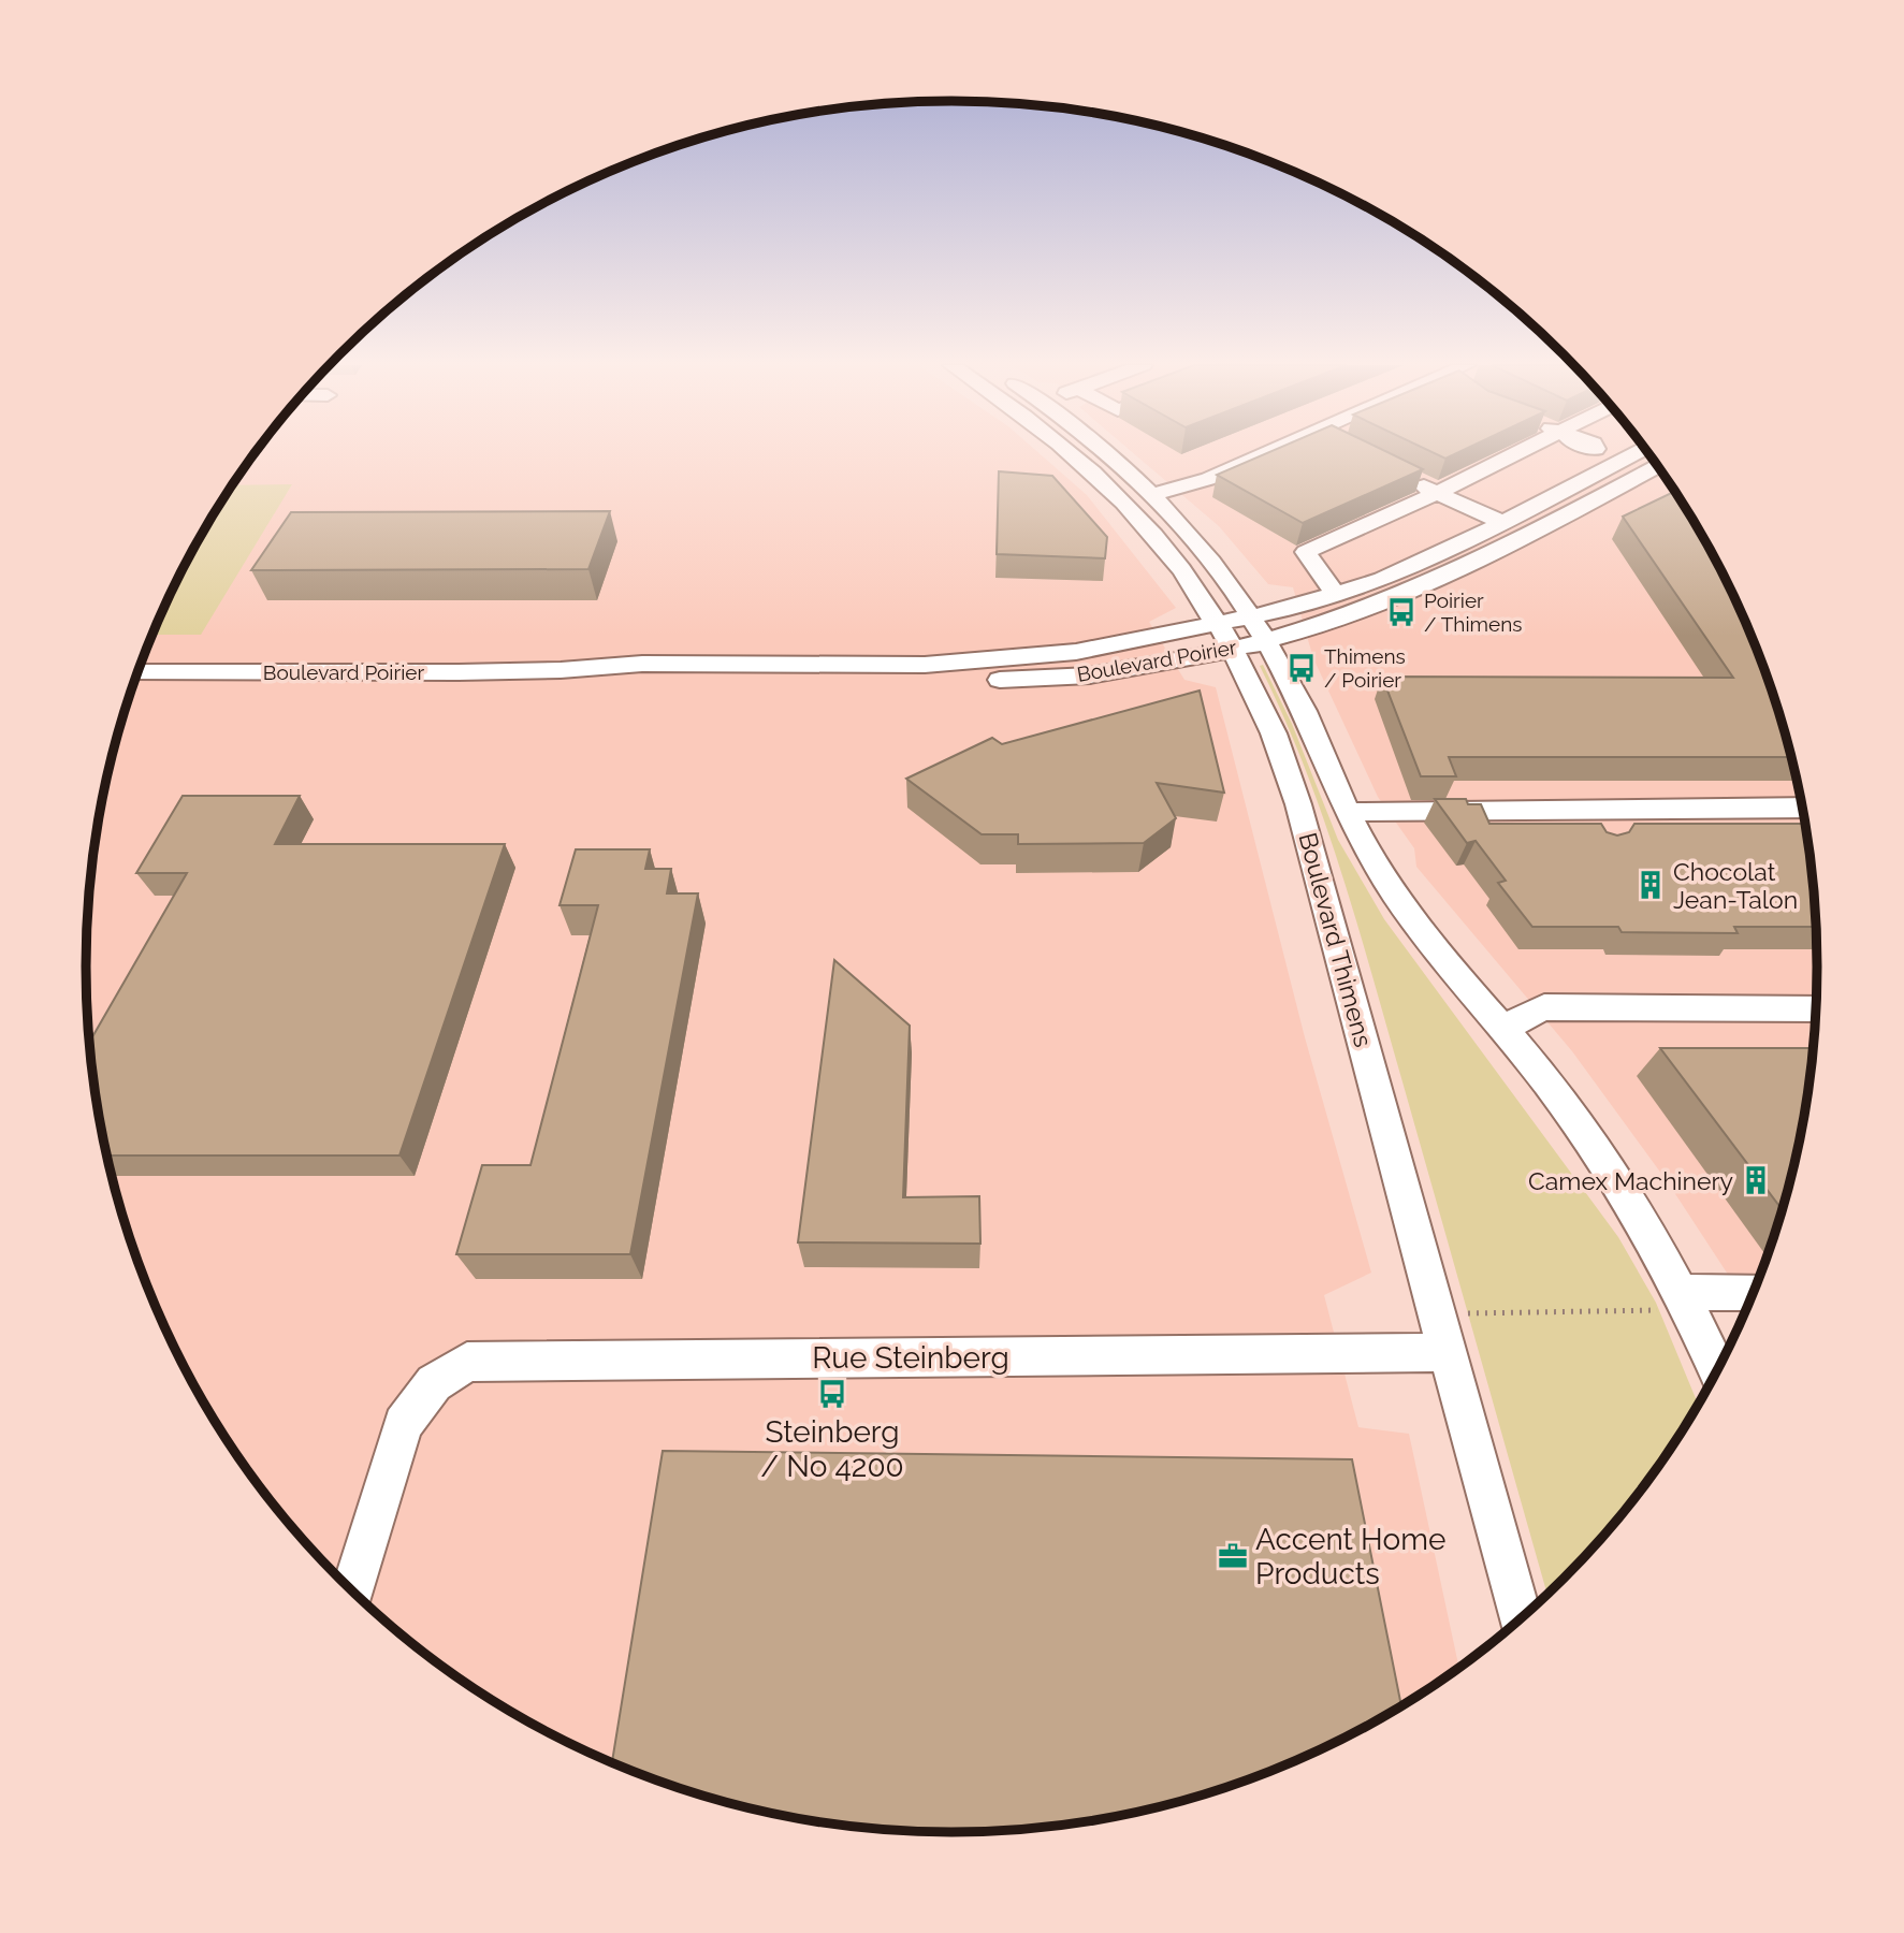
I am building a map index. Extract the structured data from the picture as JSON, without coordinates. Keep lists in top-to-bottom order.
{
  "streets": {
    "street": ["Boulevard Poirier", "Boulevard Thimens", "Rue Steinberg"]
  },
  "crossings": [
    ["Boulevard Poirier", "Boulevard Thimens"],
    ["Boulevard Thimens", "Rue Steinberg"]
  ],
  "places": {
    "bus stop": ["Poirier / Thimens", "Thimens / Poirier", "Steinberg / No 4200"],
    "building": ["Chocolat Jean-Talon", "Camex Machinery"],
    "office": ["Accent Home Products"]
  }
}
